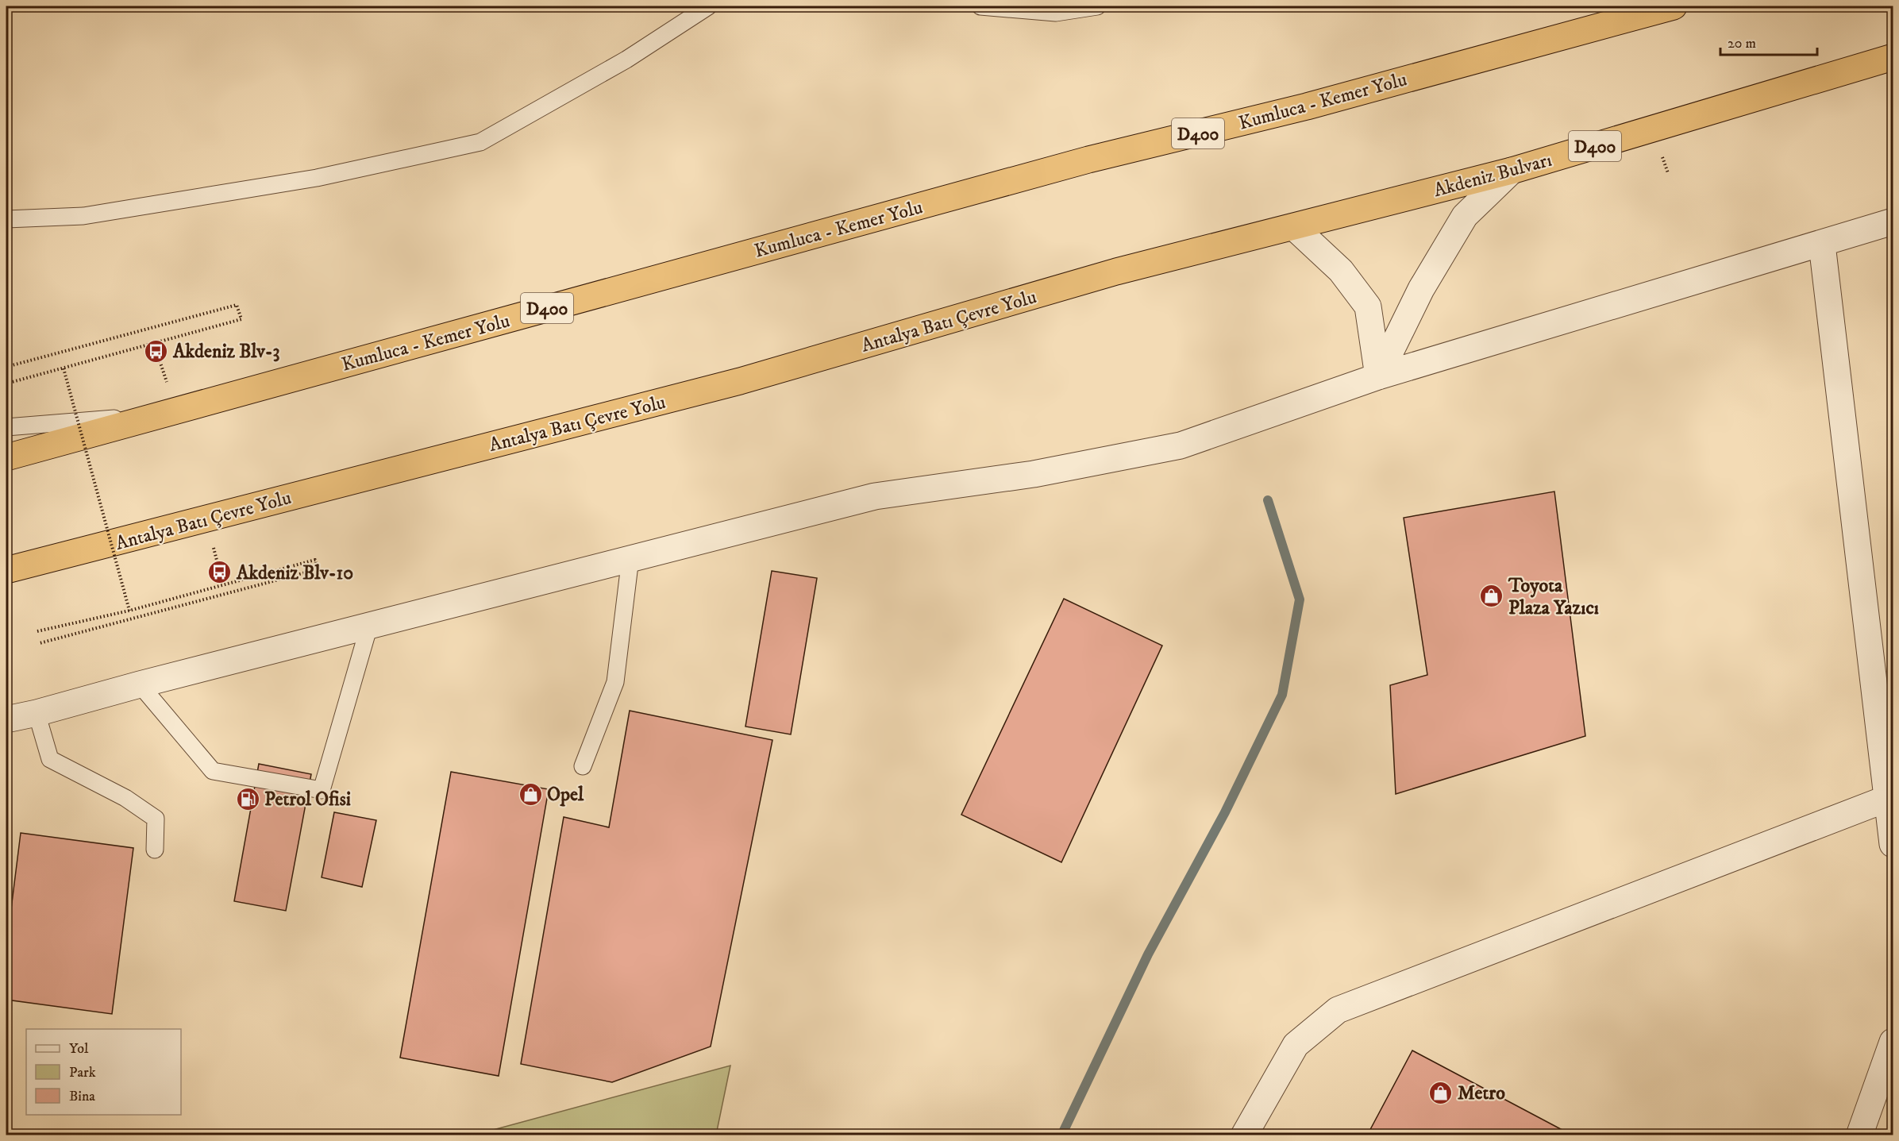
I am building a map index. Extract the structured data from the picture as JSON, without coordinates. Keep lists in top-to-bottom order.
{
  "streets": {
    "highway": [
      "Kumluca - Kemer Yolu",
      "D400",
      "Akdeniz Bulvarı",
      "Antalya Batı Çevre Yolu"
    ]
  },
  "crossings": [
    ["Akdeniz Bulvarı", "Antalya Batı Çevre Yolu"]
  ],
  "places": {
    "bus stop": ["Akdeniz Blv-3", "Akdeniz Blv-10"],
    "shop": ["Toyota Plaza Yazıcı", "Opel", "Metro"],
    "fuel station": ["Petrol Ofisi"]
  },
  "legend": ["Yol", "Park", "Bina"],
  "scale_bar": "20 m"
}
